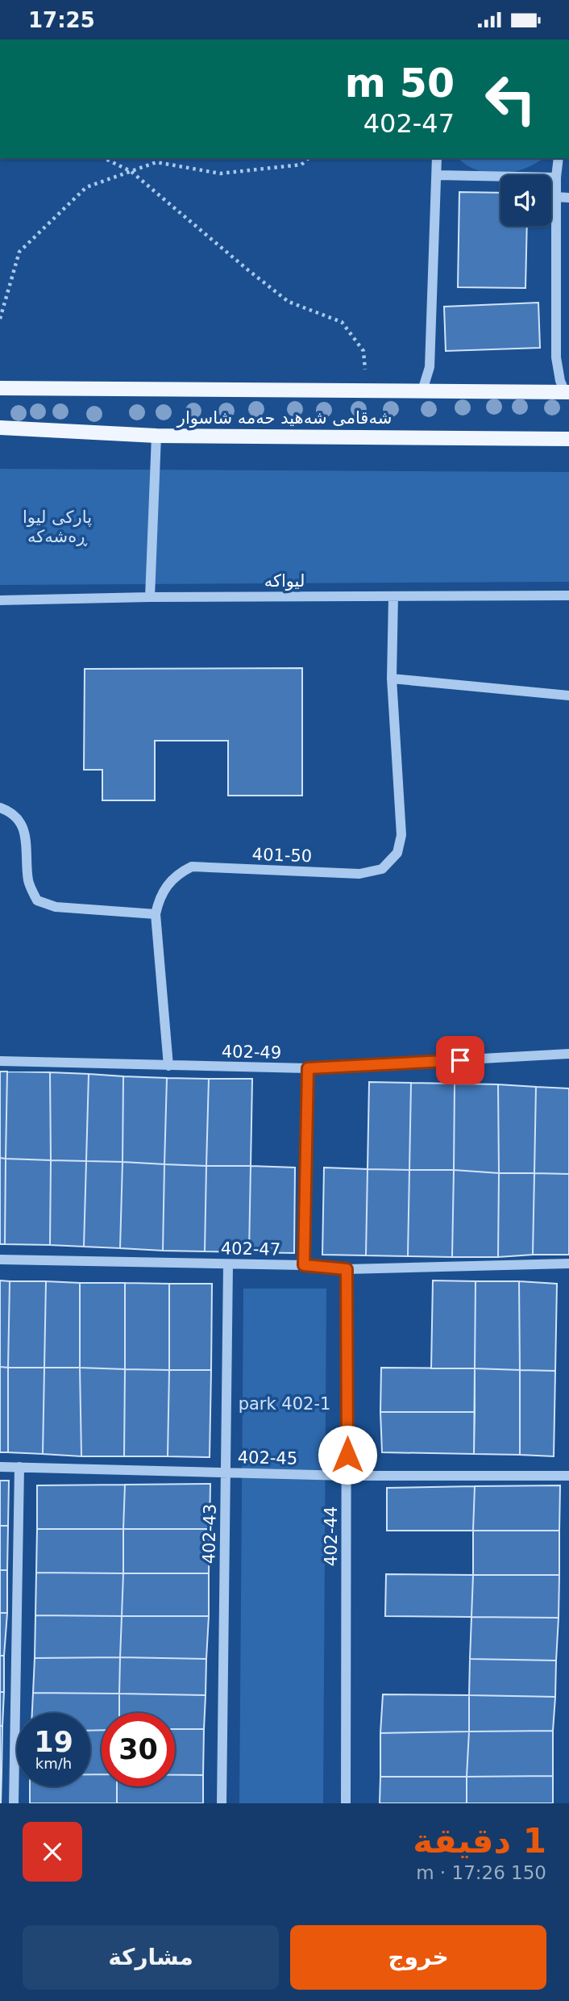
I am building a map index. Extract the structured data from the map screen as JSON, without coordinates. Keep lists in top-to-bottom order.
{
  "streets": {
    "main road": ["شەقامی شەهید حەمە شاسوار"],
    "street": [
      "لیواکە",
      "401-50",
      "402-49",
      "402-47",
      "402-45",
      "402-43",
      "402-44"
    ]
  },
  "crossings": [
    ["لیواکە", "401-50"],
    ["402-47", "402-43"],
    ["402-47", "402-44"],
    ["402-45", "402-43"],
    ["402-45", "402-44"]
  ],
  "parks": ["پارکی لیوا ڕەشەکە", "park 402-1"],
  "page": {
    "status": "17:25",
    "turn": ["50 m", "402-47"],
    "speed": "19 km/h",
    "limit": "30",
    "heading": ["1 دقيقة", "150 m · 17:26"],
    "buttons": ["خروج", "مشاركة"]
  }
}
